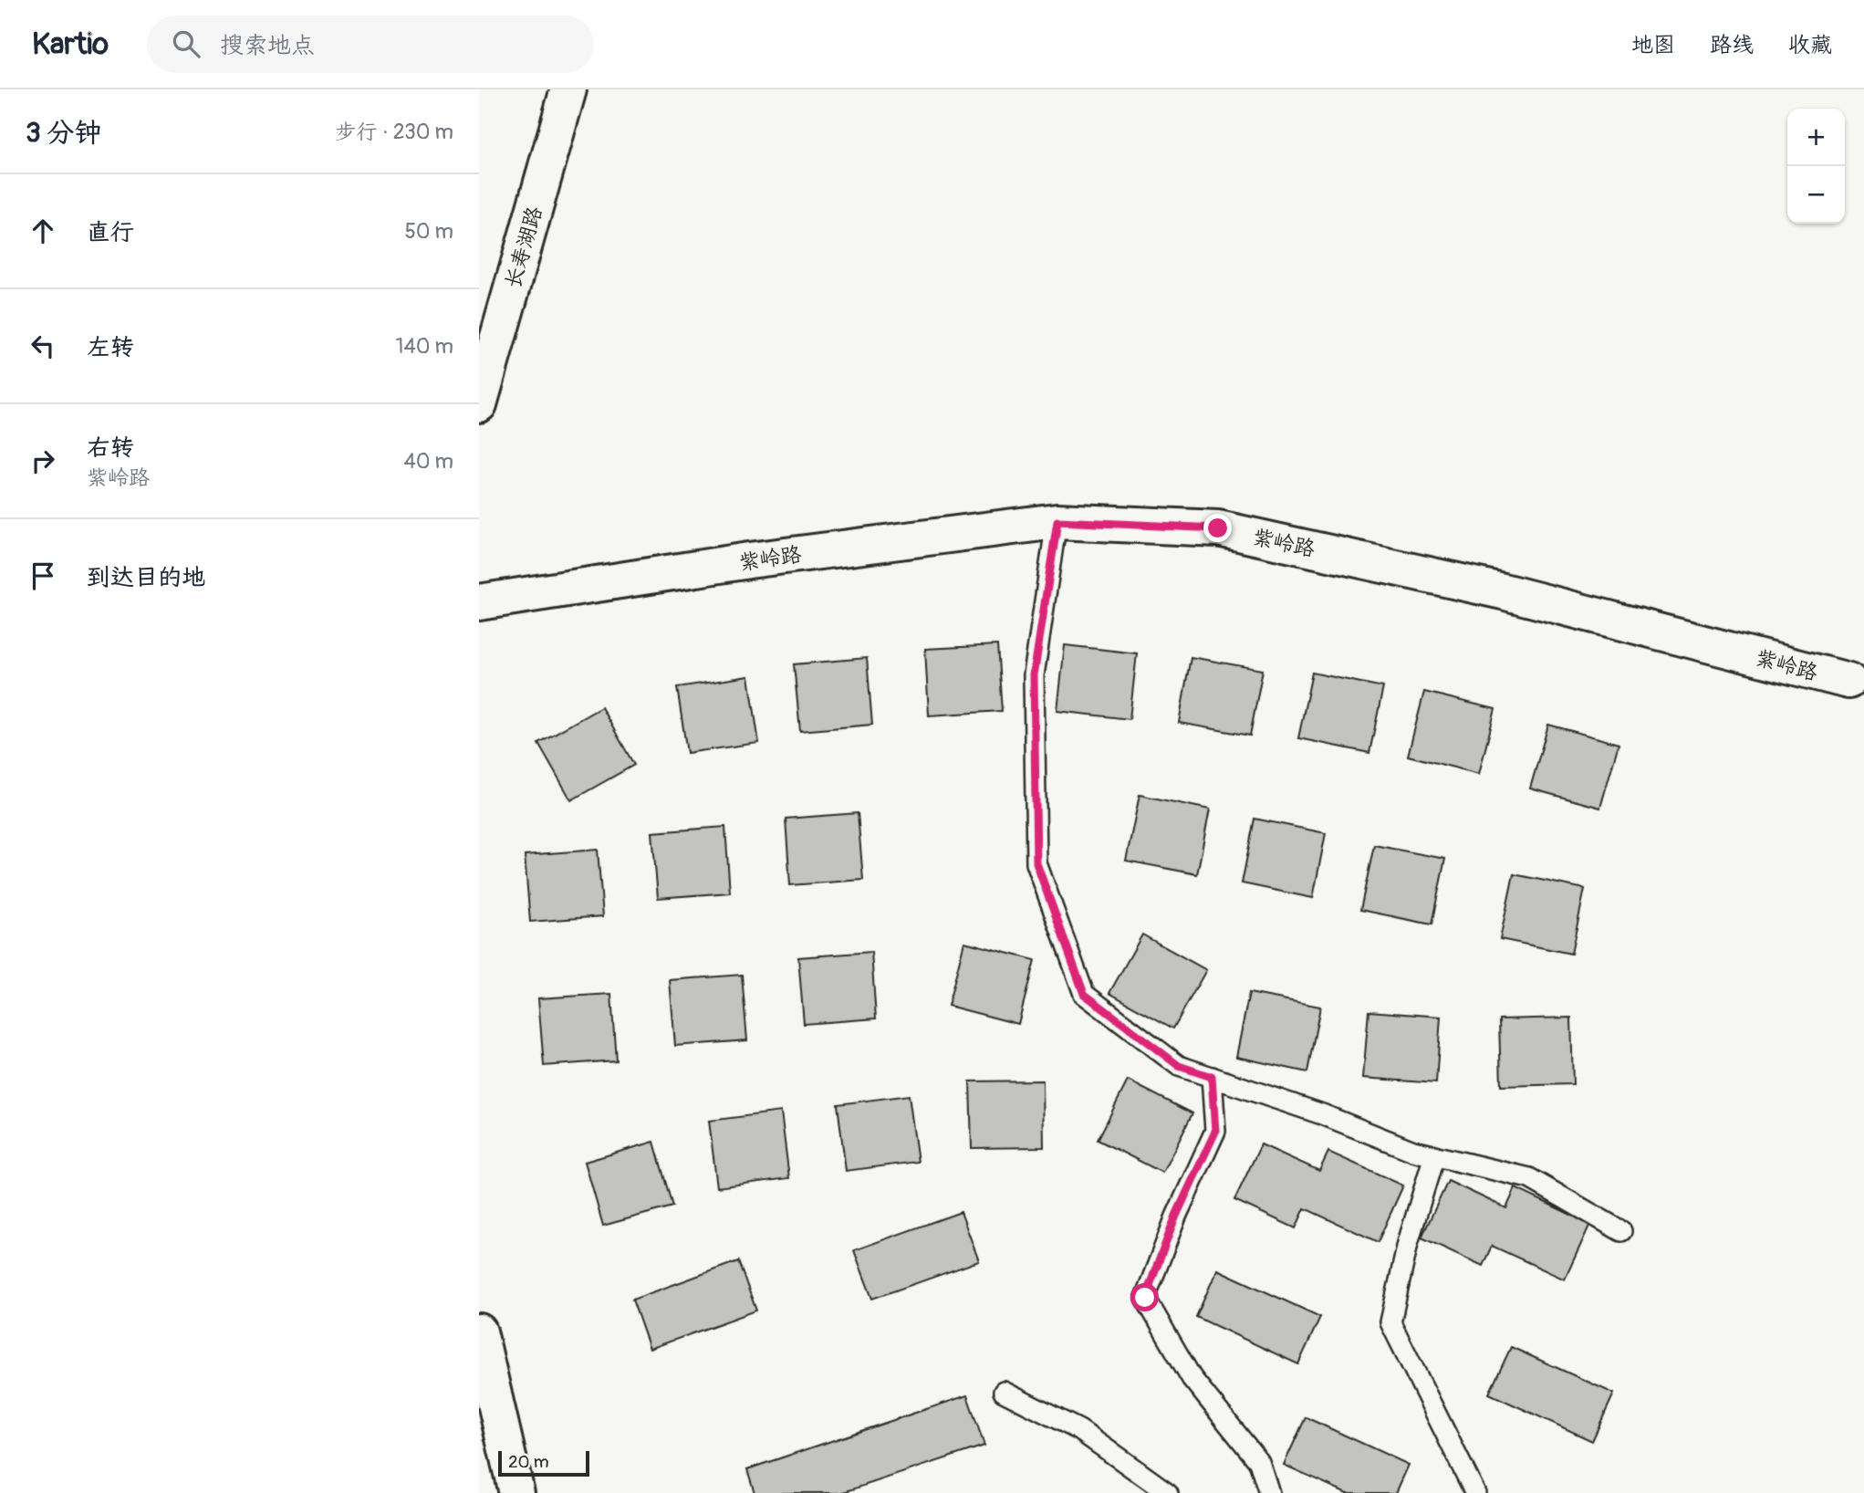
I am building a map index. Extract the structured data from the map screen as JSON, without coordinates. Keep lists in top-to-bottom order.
{
  "streets": {
    "street": ["长寿湖路", "紫岭路"]
  },
  "scale_bar": "20 m",
  "page": {
    "header": "Kartio",
    "search": "搜索地点",
    "nav": ["地图", "路线", "收藏"],
    "heading": ["3 分钟", "步行 · 230 m"],
    "map_buttons": ["+", "−"],
    "list": [
      ["直行", "50 m"],
      ["左转", "140 m"],
      ["右转", "紫岭路", "40 m"],
      "到达目的地"
    ],
    "scale": "20 m"
  }
}
